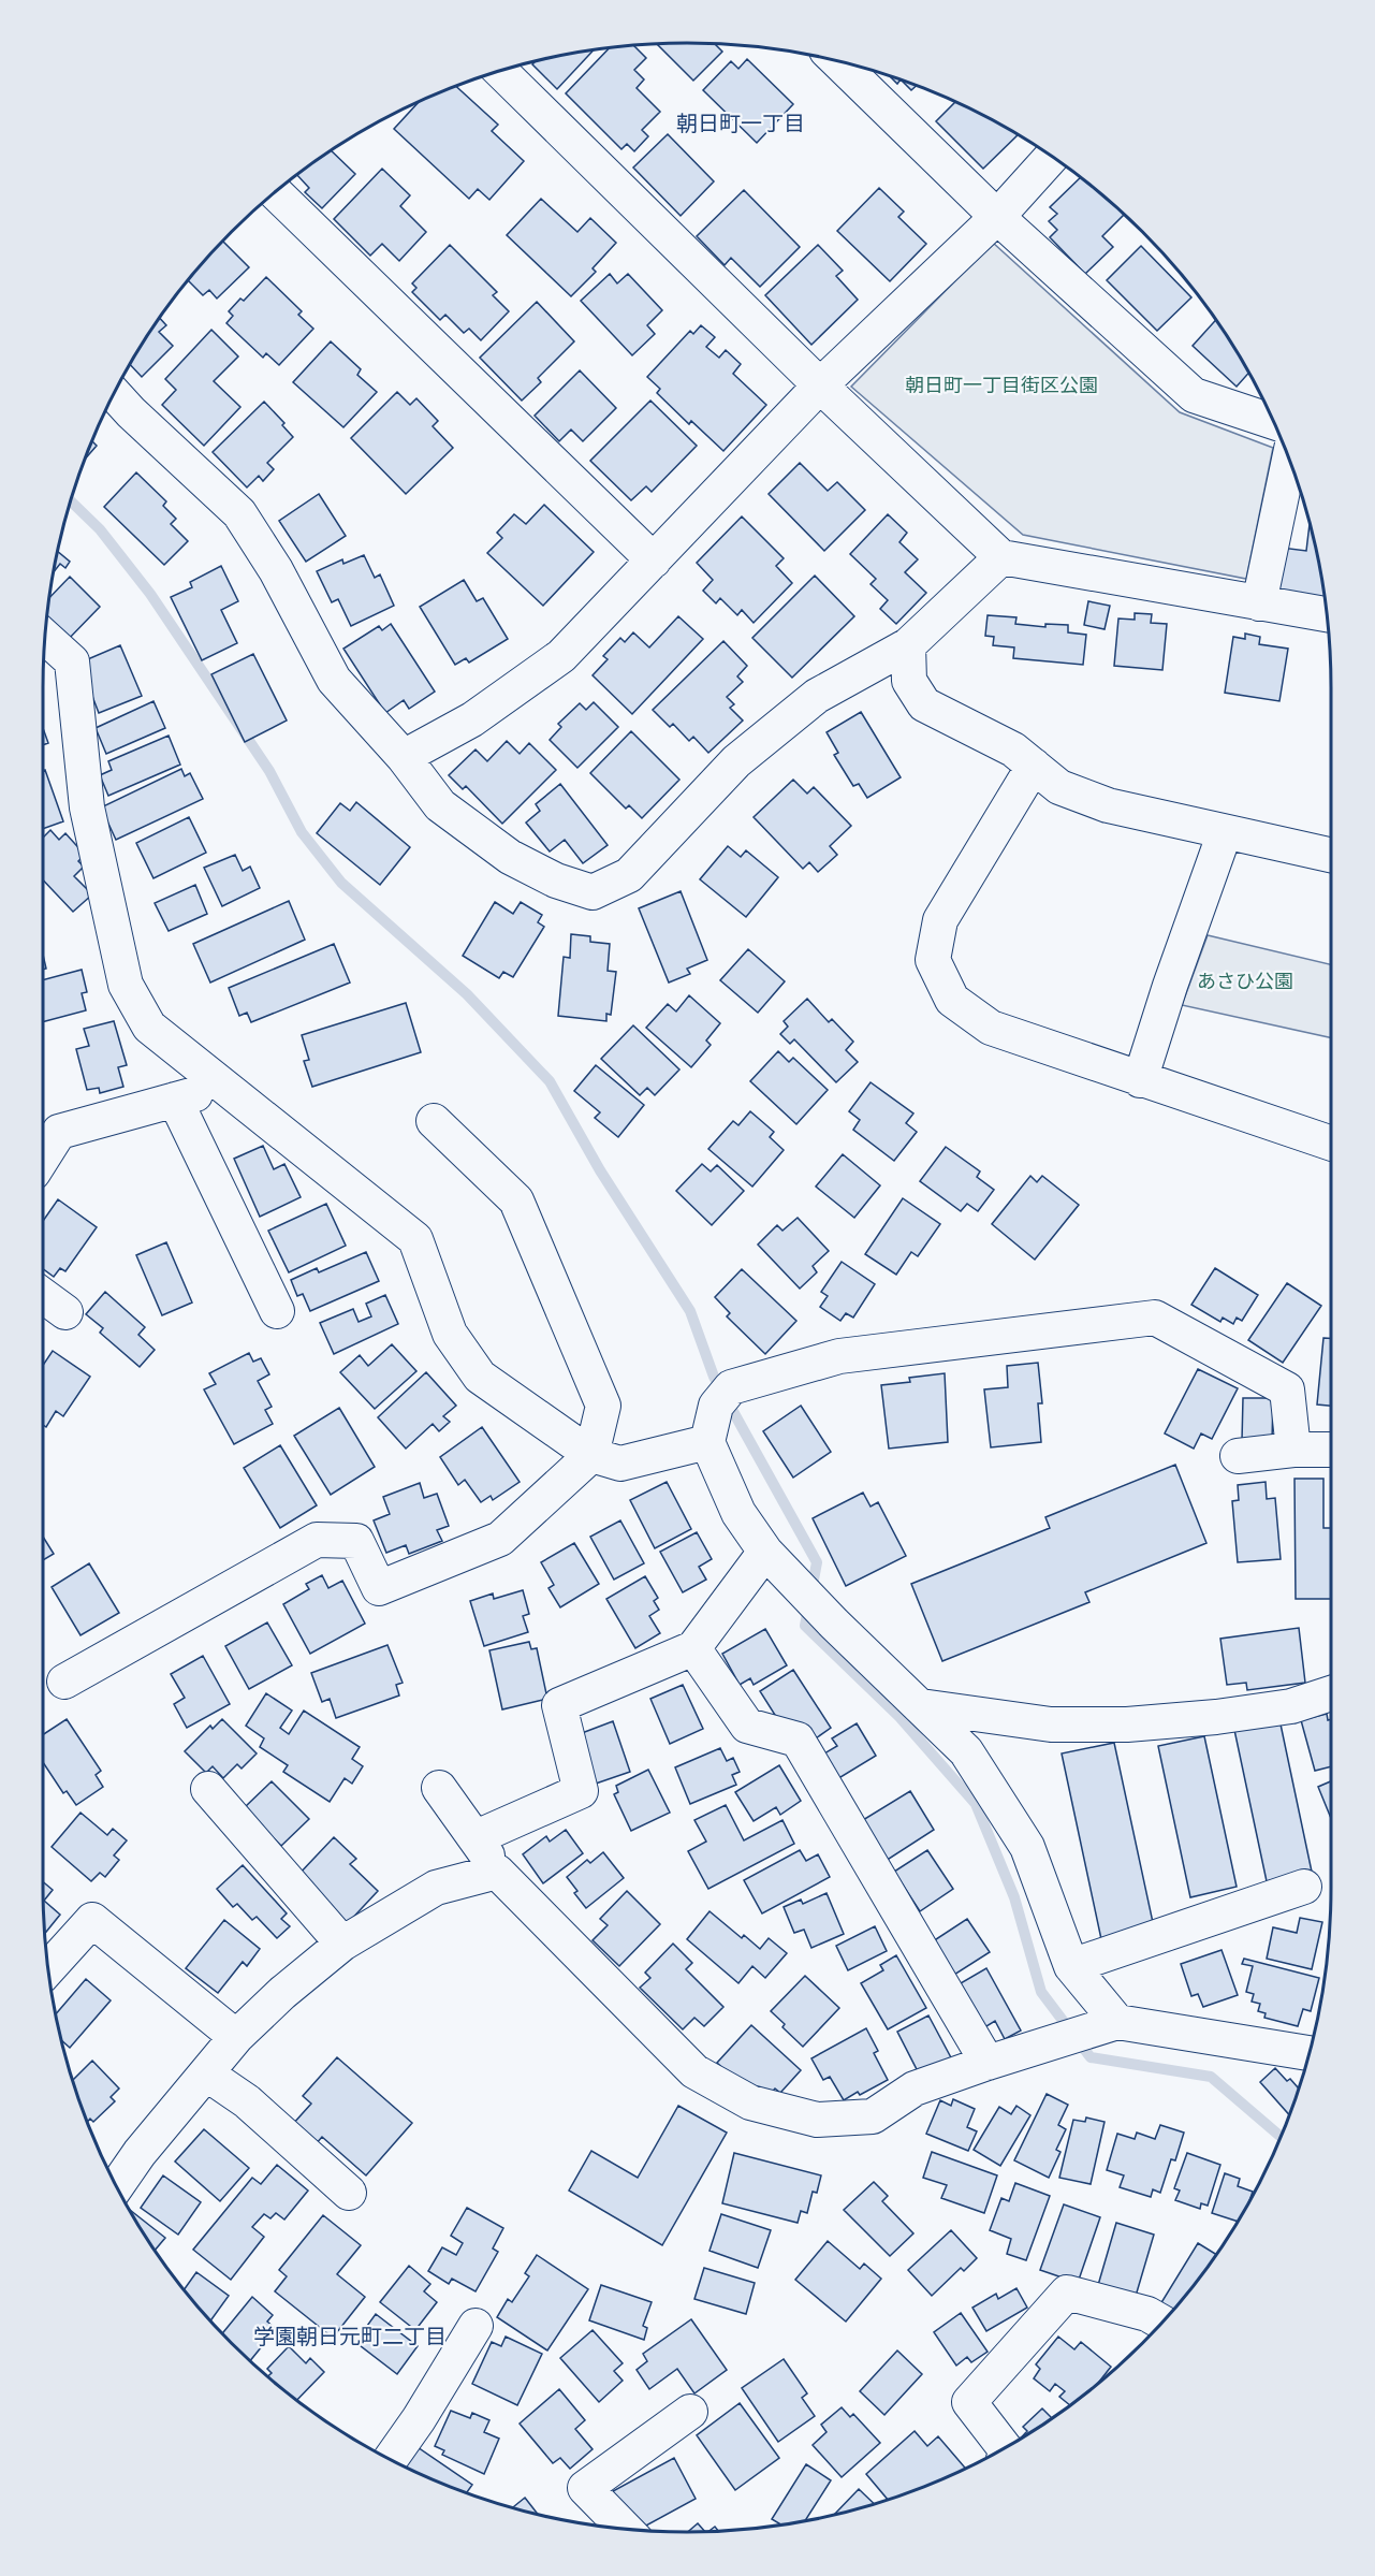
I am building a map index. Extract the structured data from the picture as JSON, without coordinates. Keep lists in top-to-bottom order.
{
  "districts": ["朝日町一丁目", "学園朝日元町二丁目"],
  "parks": ["朝日町一丁目街区公園", "あさひ公園"]
}
